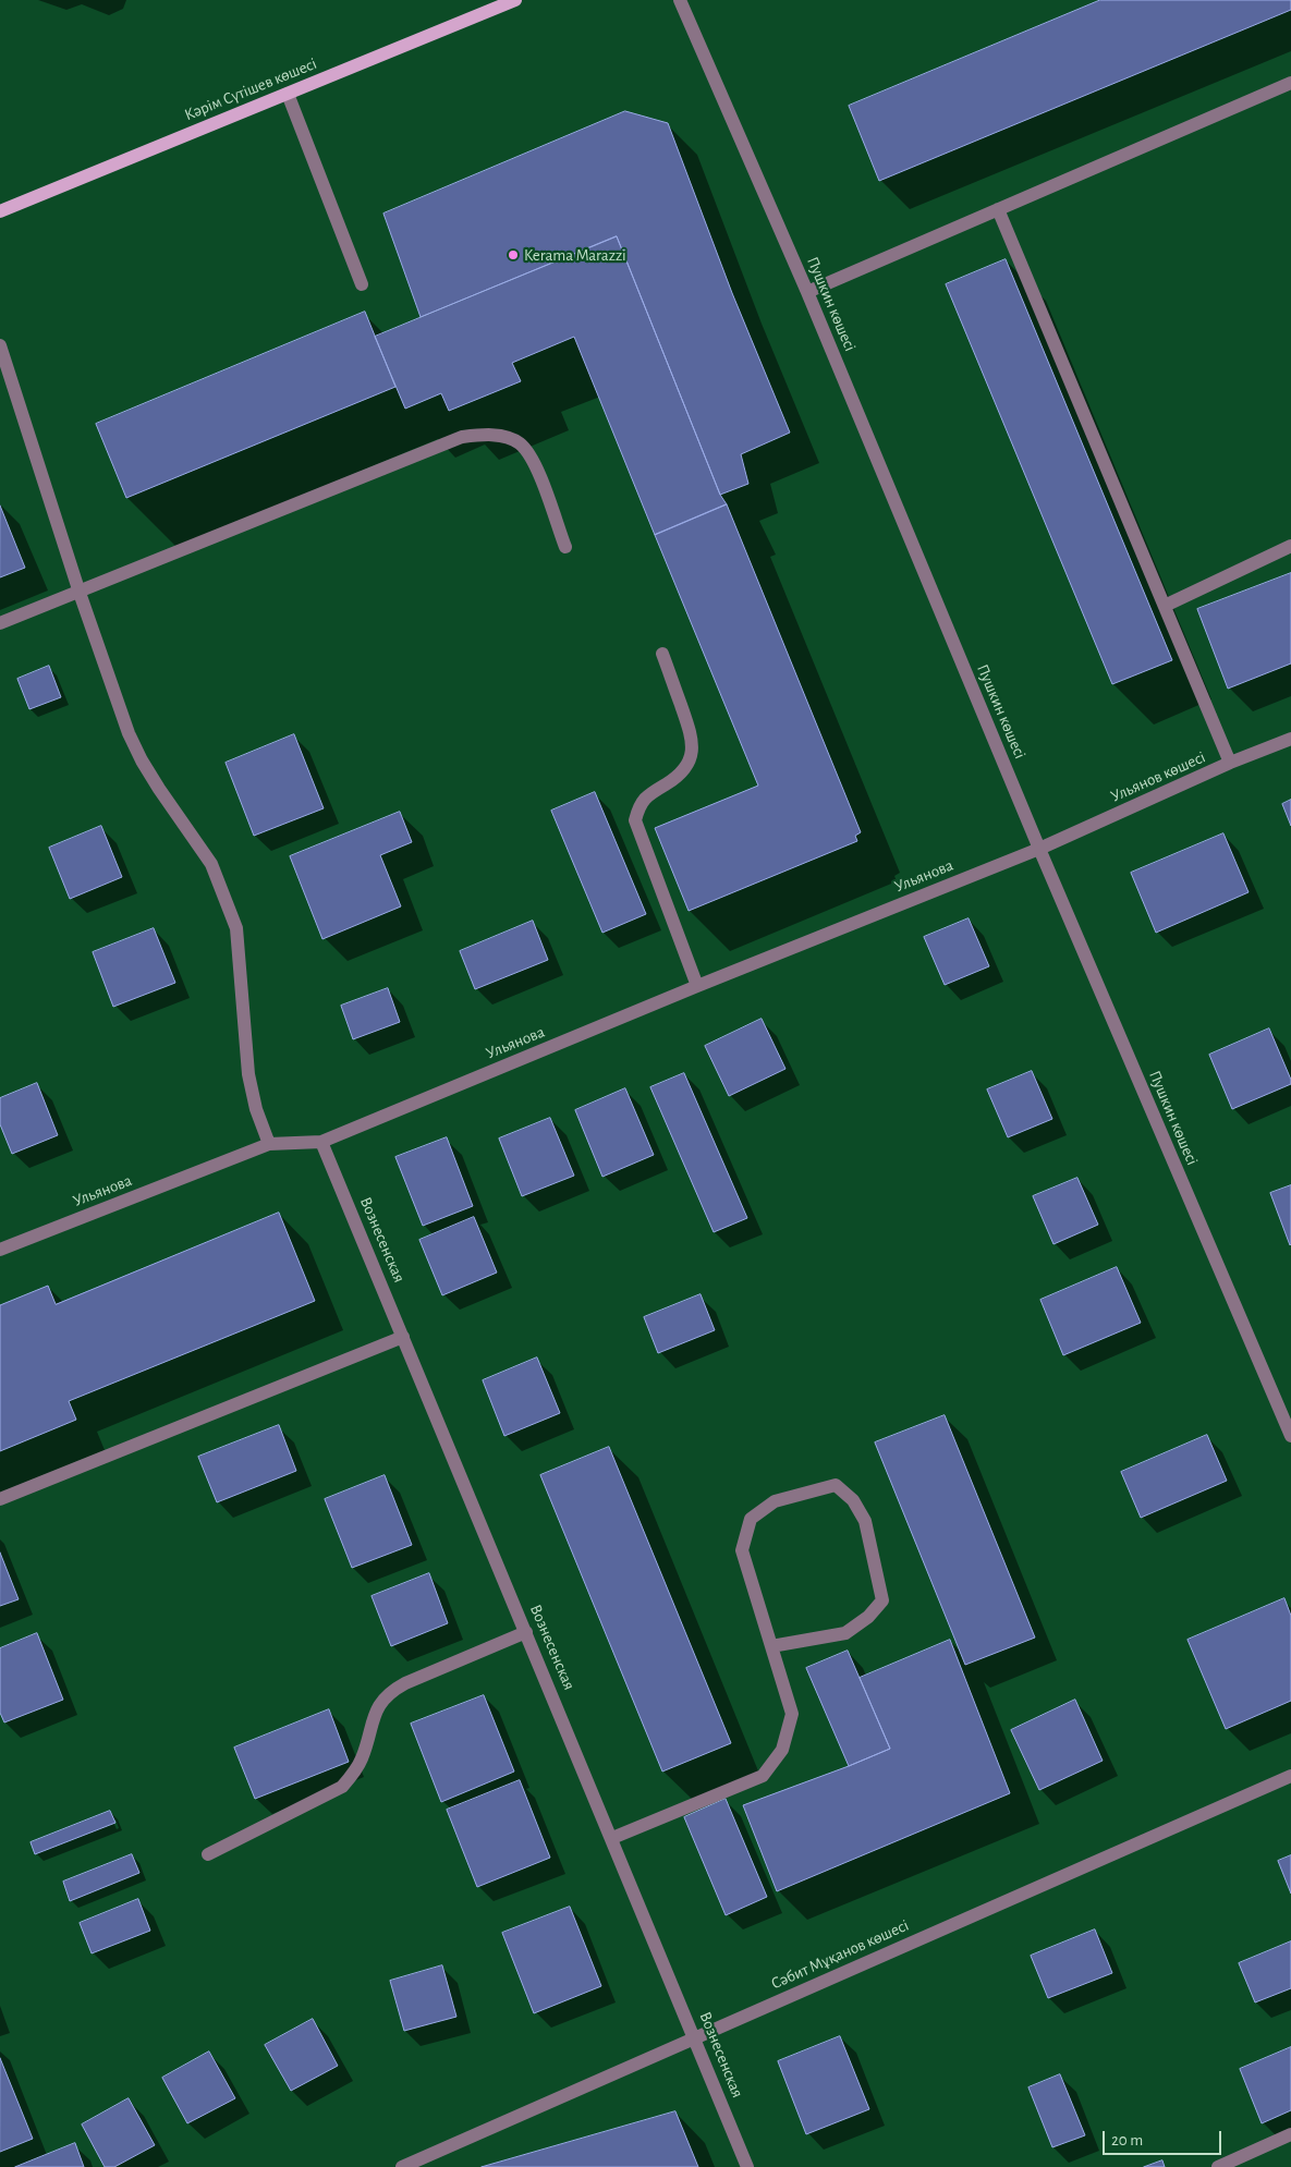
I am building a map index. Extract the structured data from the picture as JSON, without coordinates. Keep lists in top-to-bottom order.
{
  "streets": {
    "main road": ["Кәрім Сүтішев көшесі"],
    "street": [
      "Пушкин көшесі",
      "Ульянов көшесі",
      "Ульянова",
      "Вознесенская",
      "Сәбит Мұқанов көшесі"
    ]
  },
  "crossings": [
    ["Пушкин көшесі", "Ульянов көшесі"],
    ["Пушкин көшесі", "Ульянова"],
    ["Ульянов көшесі", "Ульянова"],
    ["Ульянова", "Вознесенская"],
    ["Вознесенская", "Сәбит Мұқанов көшесі"]
  ],
  "places": ["Kerama Marazzi"],
  "scale_bar": "20 m"
}
